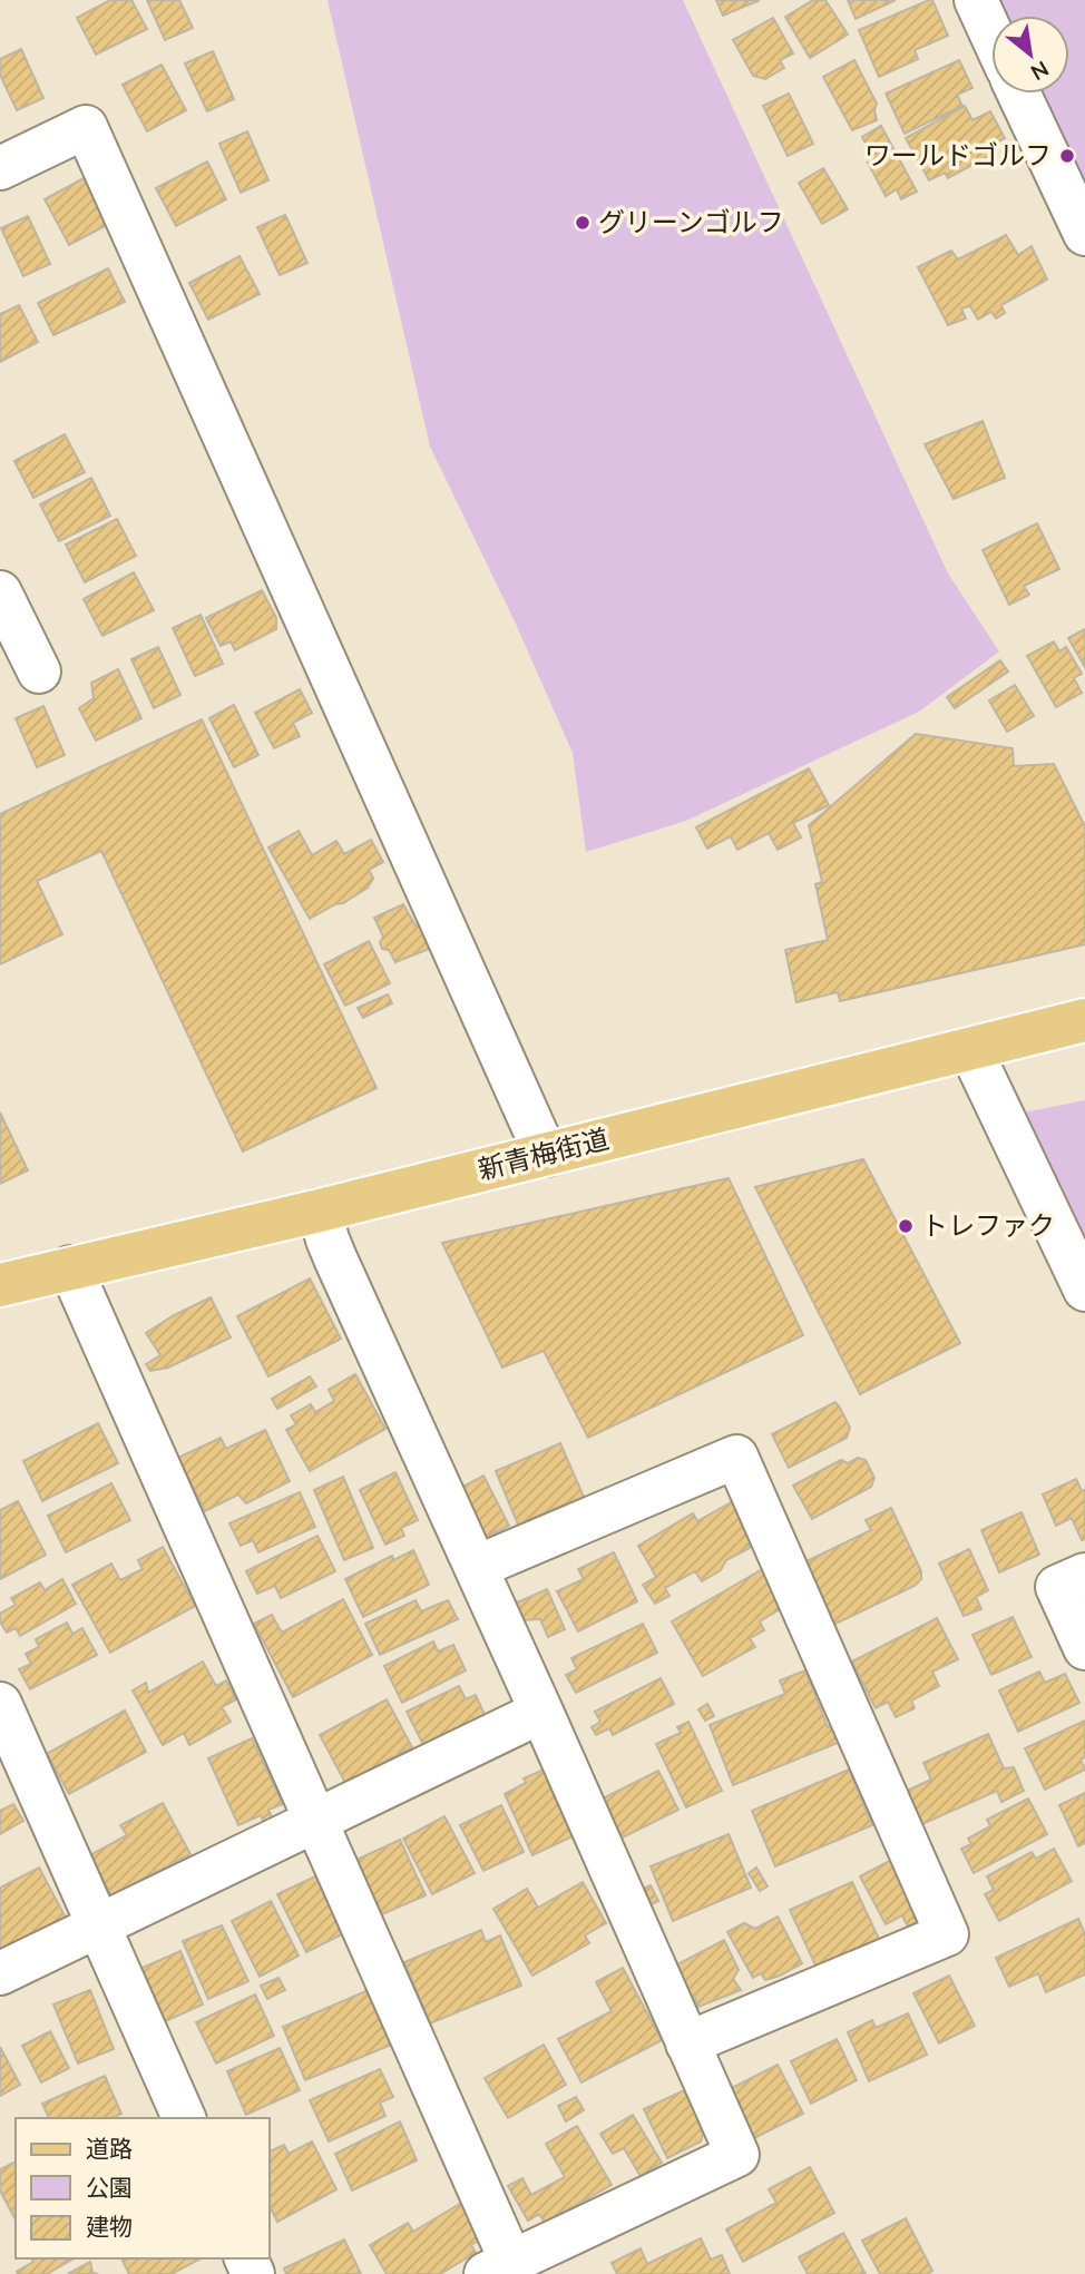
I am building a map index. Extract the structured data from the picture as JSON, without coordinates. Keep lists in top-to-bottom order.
{
  "streets": {
    "main road": ["新青梅街道"]
  },
  "places": ["ワールドゴルフ", "グリーンゴルフ", "トレファク"],
  "legend": ["道路", "公園", "建物"],
  "north": "bottom right"
}
